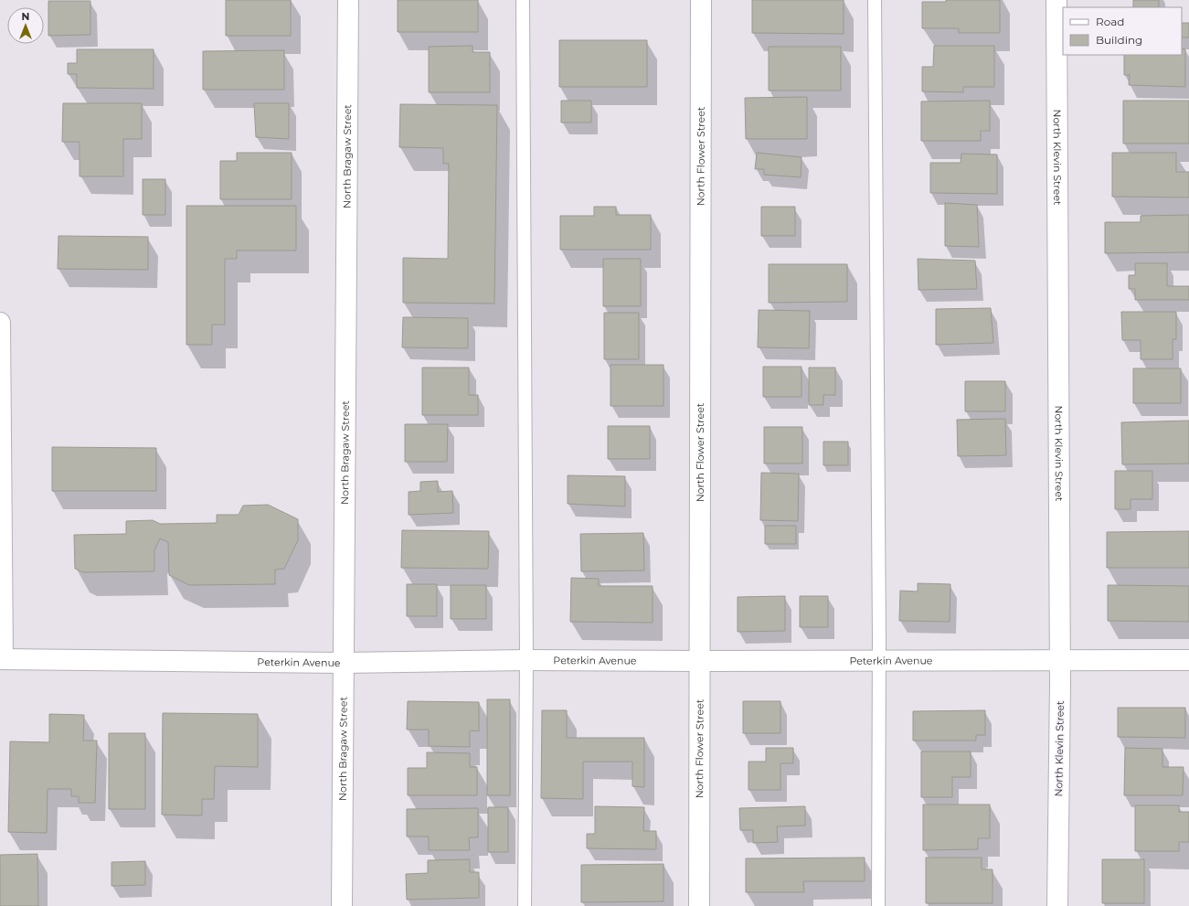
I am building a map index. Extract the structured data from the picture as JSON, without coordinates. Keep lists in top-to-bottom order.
{
  "streets": {
    "street": [
      "North Bragaw Street",
      "North Flower Street",
      "North Klevin Street",
      "Peterkin Avenue"
    ]
  },
  "crossings": [
    ["North Bragaw Street", "Peterkin Avenue"],
    ["North Flower Street", "Peterkin Avenue"],
    ["North Klevin Street", "Peterkin Avenue"]
  ],
  "legend": ["Road", "Building"],
  "north": "top"
}
